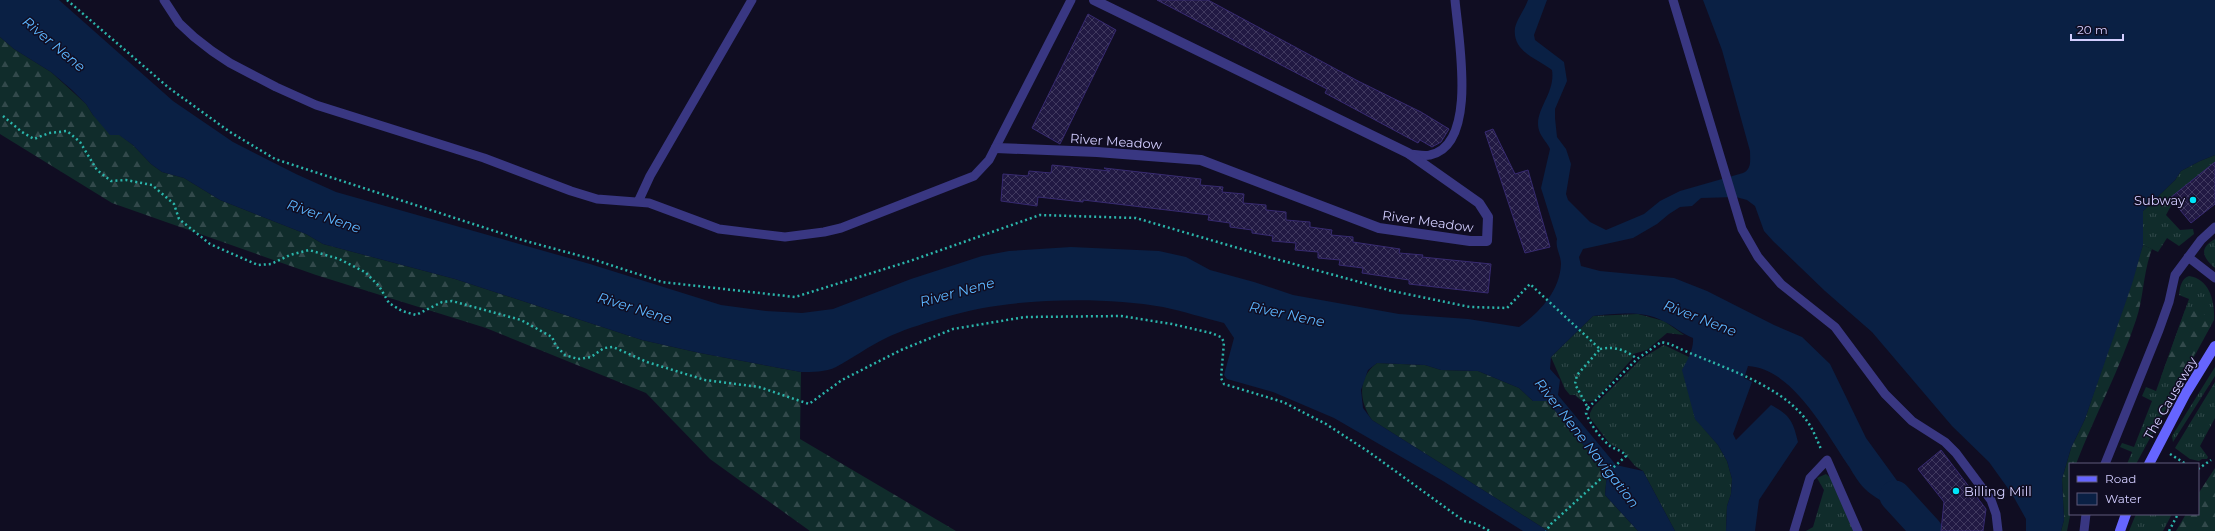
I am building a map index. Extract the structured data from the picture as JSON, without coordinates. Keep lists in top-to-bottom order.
{
  "streets": {
    "street": ["River Meadow", "The Causeway"]
  },
  "water": ["River Nene", "River Nene Navigation"],
  "places": ["Subway", "Billing Mill"],
  "legend": ["Road", "Water"],
  "scale_bar": "20 m"
}
